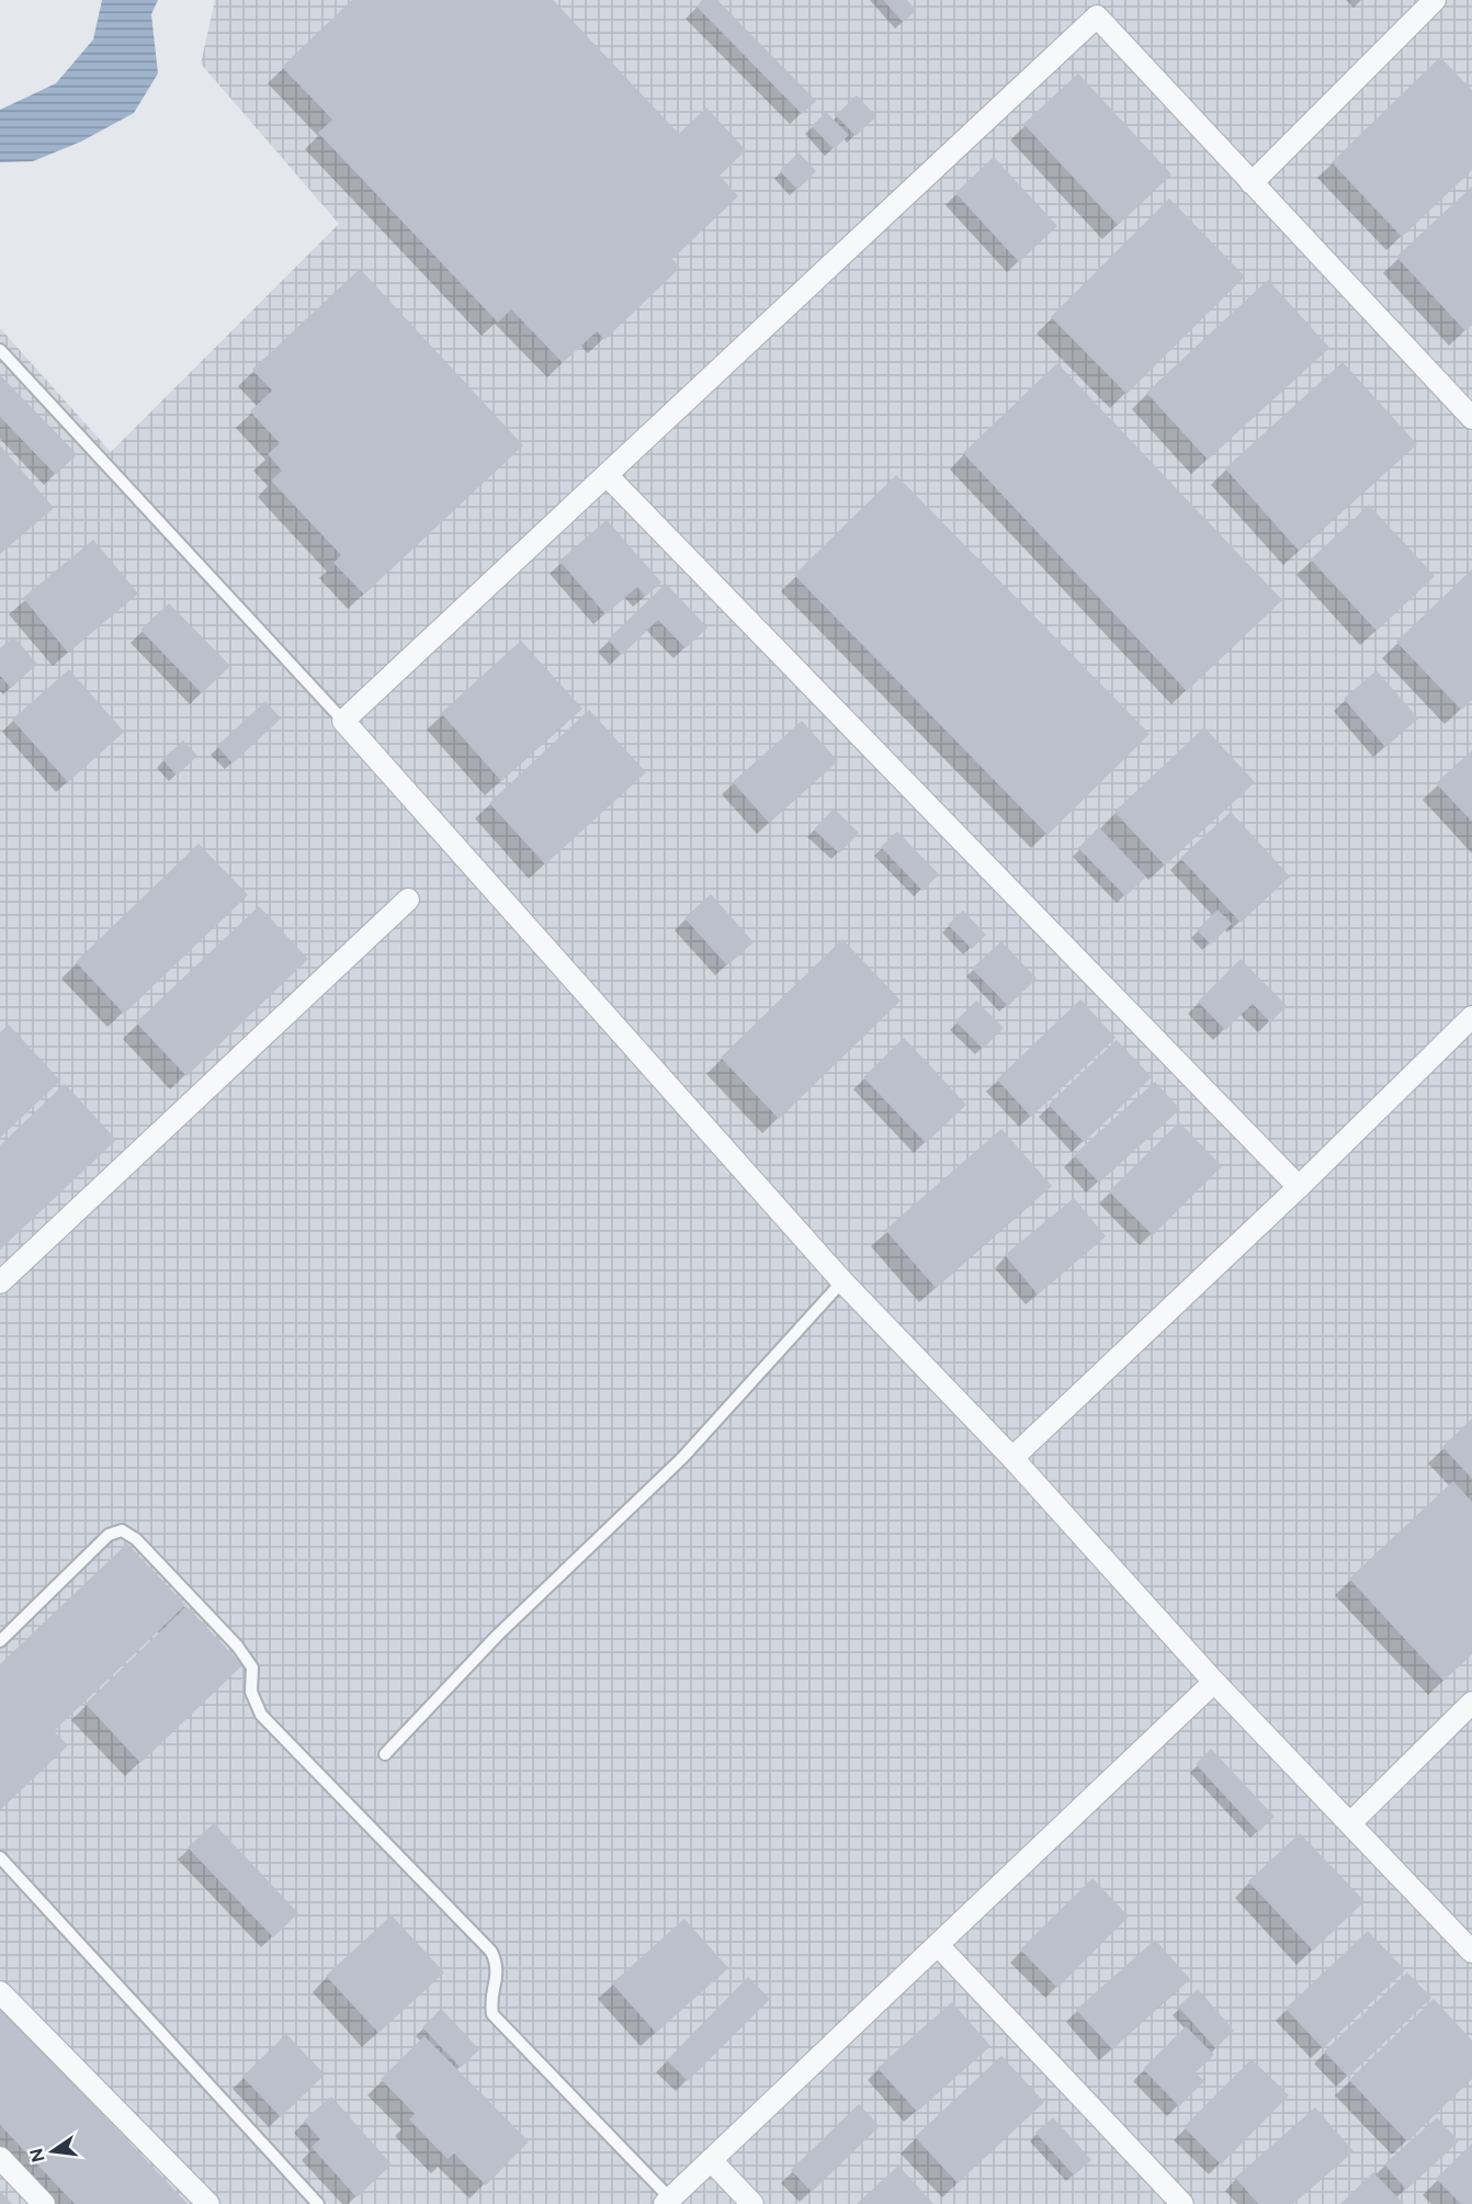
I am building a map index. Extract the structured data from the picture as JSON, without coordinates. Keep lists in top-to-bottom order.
{
  "north": "left"
}
